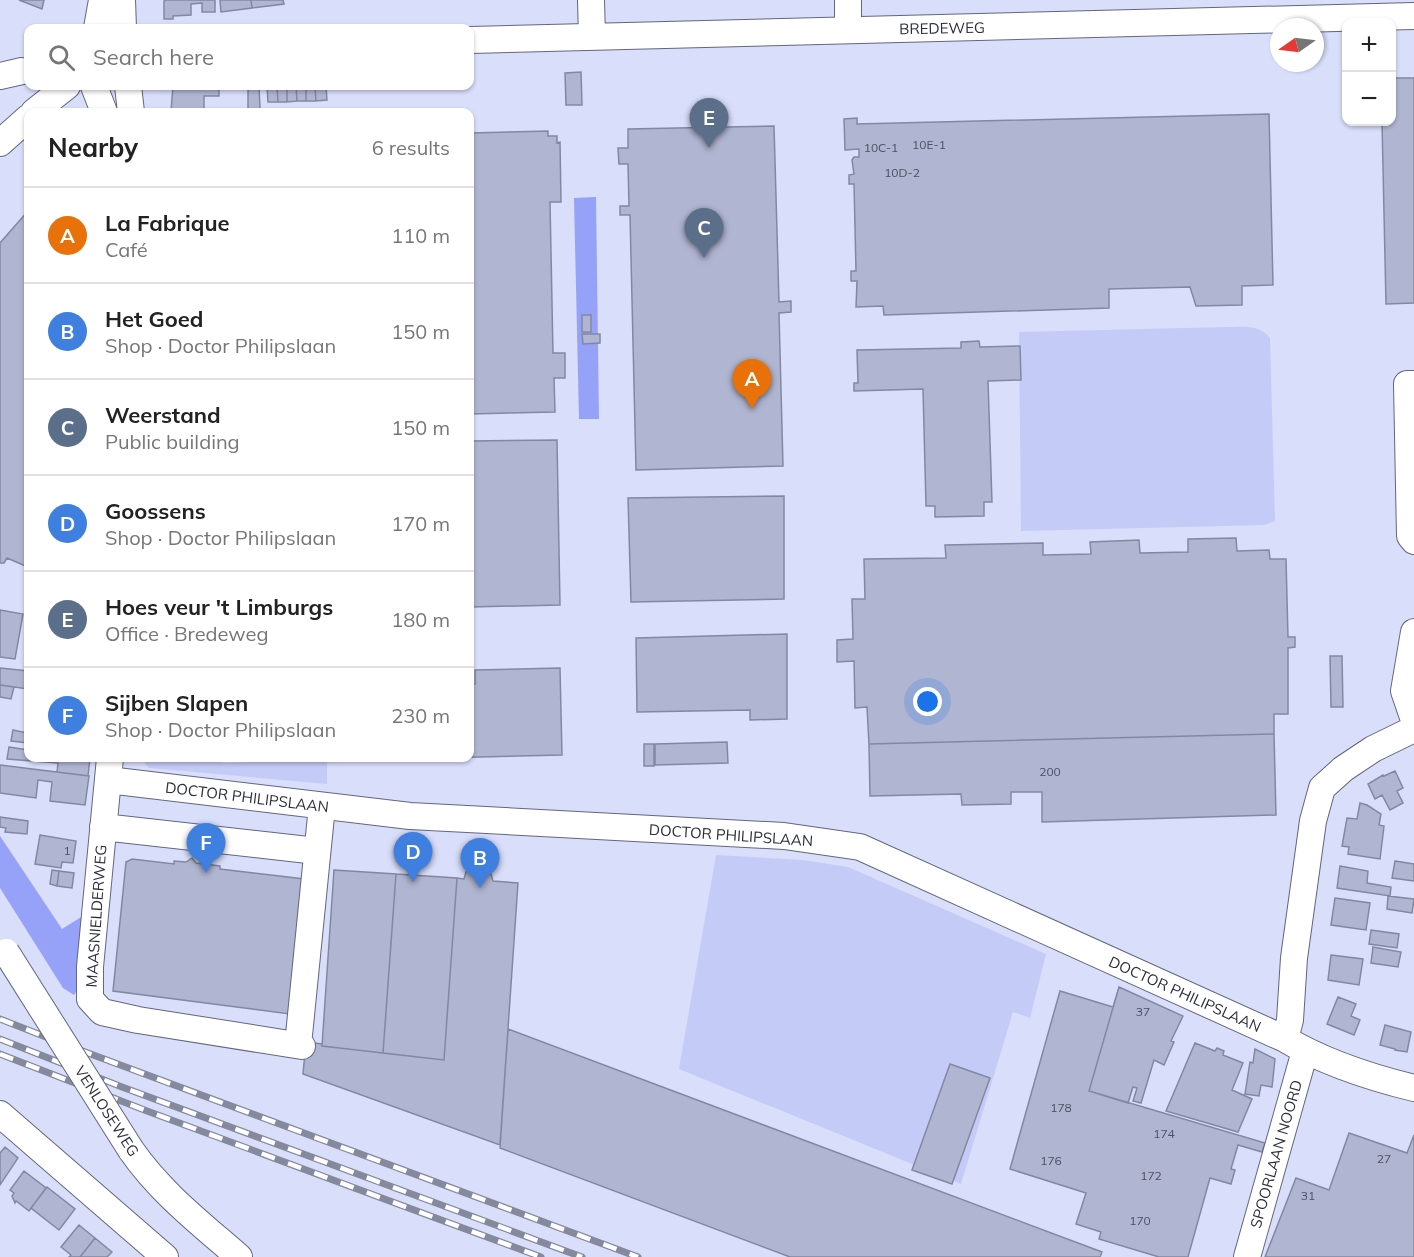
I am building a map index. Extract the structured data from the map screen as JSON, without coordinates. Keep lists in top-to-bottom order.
{
  "streets": {
    "street": [
      "BREDEWEG",
      "DOCTOR PHILIPSLAAN",
      "MAASNIELDERWEG",
      "VENLOSEWEG",
      "SPOORLAAN NOORD"
    ]
  },
  "crossings": [
    ["DOCTOR PHILIPSLAAN", "MAASNIELDERWEG"],
    ["DOCTOR PHILIPSLAAN", "SPOORLAAN NOORD"]
  ],
  "house_numbers": [
    "10E-1",
    "10C-1",
    "10D-2",
    "200",
    "1",
    "37",
    "178",
    "174",
    "27",
    "176",
    "172",
    "31",
    "170"
  ],
  "north": "left",
  "page": {
    "map_buttons": ["+", "−"],
    "search": "Search here",
    "pins": [
      "E",
      "C",
      "A",
      "F",
      "D",
      "B"
    ],
    "heading": ["Nearby", "6 results"],
    "list": [
      {
        "mark": "A",
        "name": "La Fabrique",
        "note": "Café",
        "value": "110 m"
      },
      {
        "mark": "B",
        "name": "Het Goed",
        "note": "Shop · Doctor Philipslaan",
        "value": "150 m"
      },
      {
        "mark": "C",
        "name": "Weerstand",
        "note": "Public building",
        "value": "150 m"
      },
      {
        "mark": "D",
        "name": "Goossens",
        "note": "Shop · Doctor Philipslaan",
        "value": "170 m"
      },
      {
        "mark": "E",
        "name": "Hoes veur 't Limburgs",
        "note": "Office · Bredeweg",
        "value": "180 m"
      },
      {
        "mark": "F",
        "name": "Sijben Slapen",
        "note": "Shop · Doctor Philipslaan",
        "value": "230 m"
      }
    ]
  }
}
